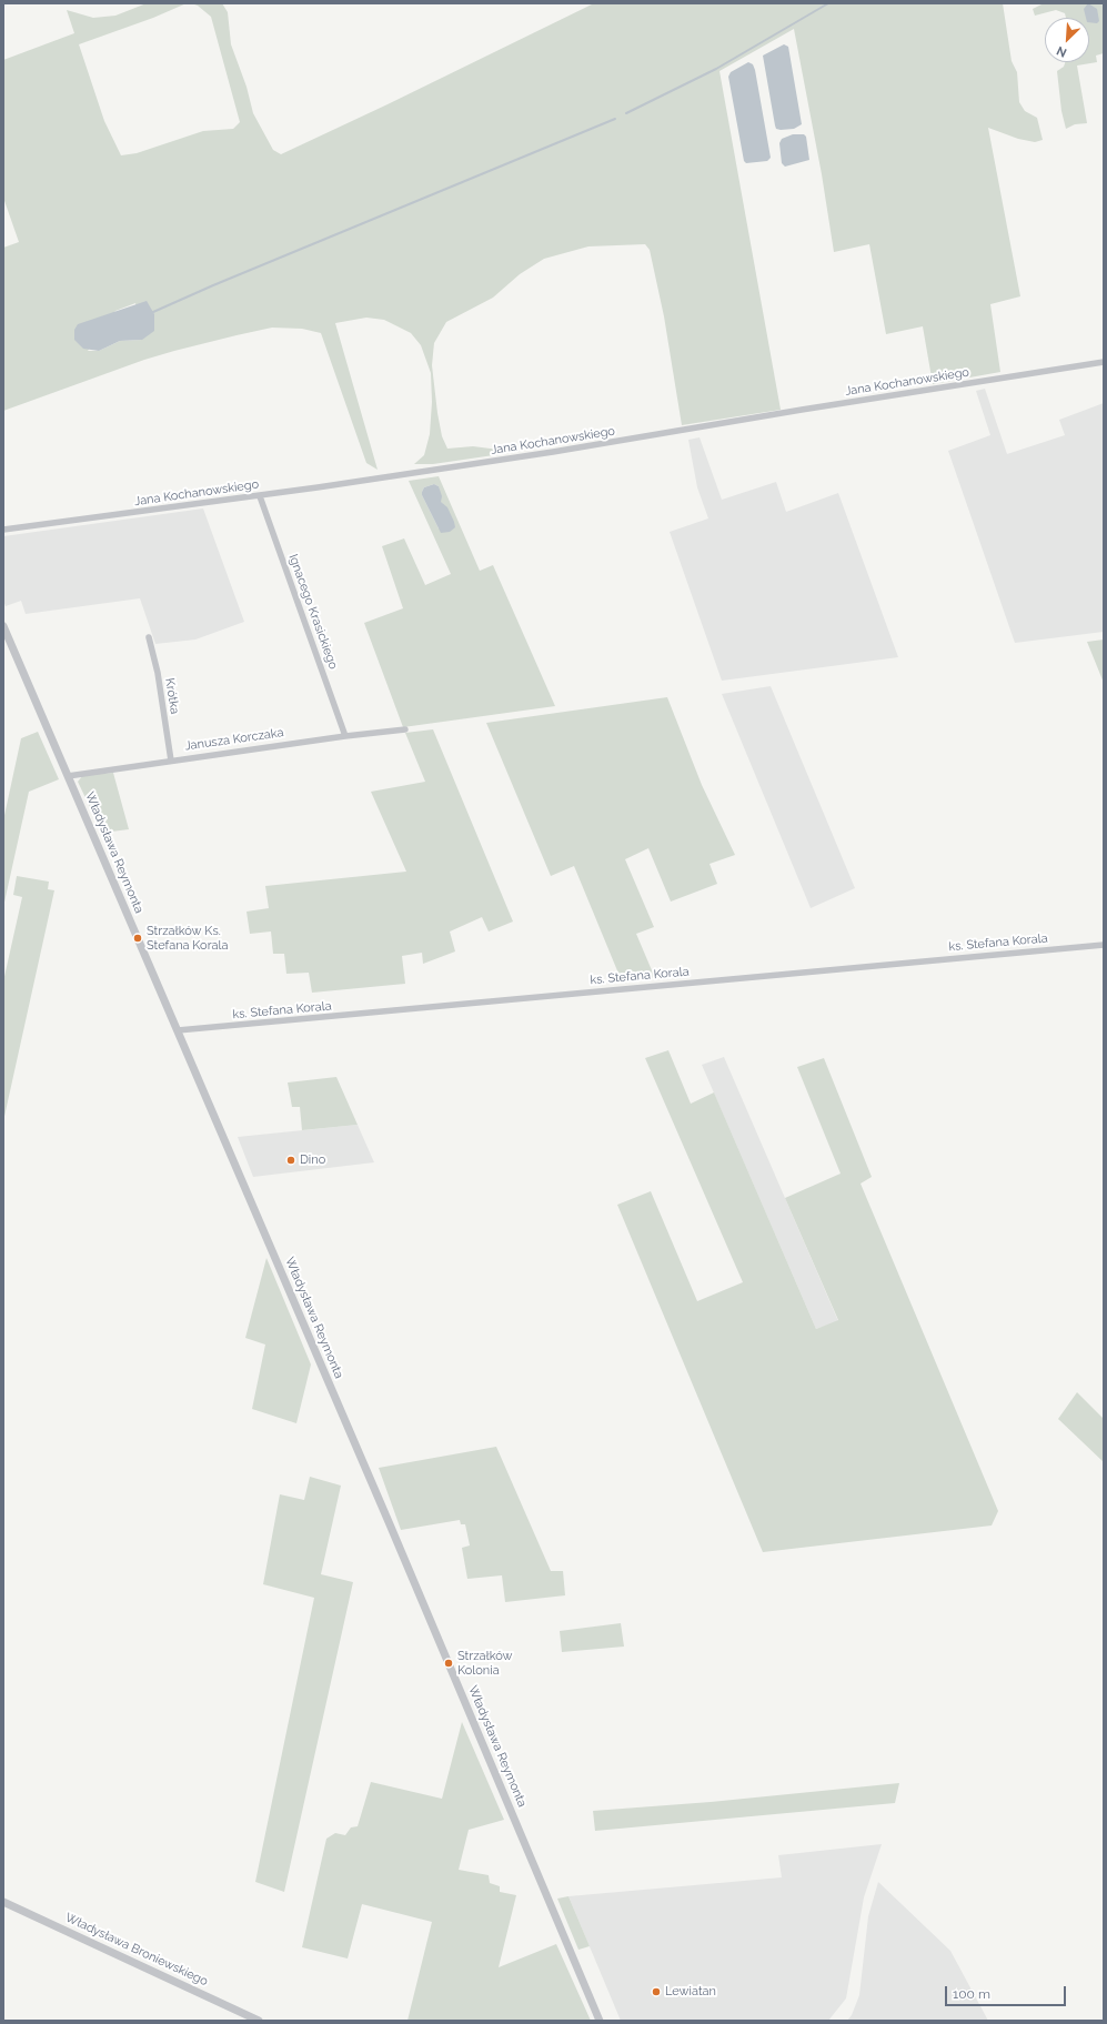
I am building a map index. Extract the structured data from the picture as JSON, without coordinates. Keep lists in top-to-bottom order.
{
  "streets": {
    "street": [
      "Jana Kochanowskiego",
      "Ignacego Krasickiego",
      "Krótka",
      "Janusza Korczaka",
      "Władysława Reymonta",
      "ks. Stefana Korala",
      "Władysława Broniewskiego"
    ]
  },
  "crossings": [
    ["Jana Kochanowskiego", "Ignacego Krasickiego"],
    ["Ignacego Krasickiego", "Janusza Korczaka"],
    ["Krótka", "Janusza Korczaka"],
    ["Janusza Korczaka", "Władysława Reymonta"],
    ["Władysława Reymonta", "ks. Stefana Korala"]
  ],
  "places": [
    "Strzałków Ks. Stefana Korala",
    "Dino",
    "Strzałków Kolonia",
    "Lewiatan"
  ],
  "scale_bar": "100 m",
  "north": "bottom left"
}
